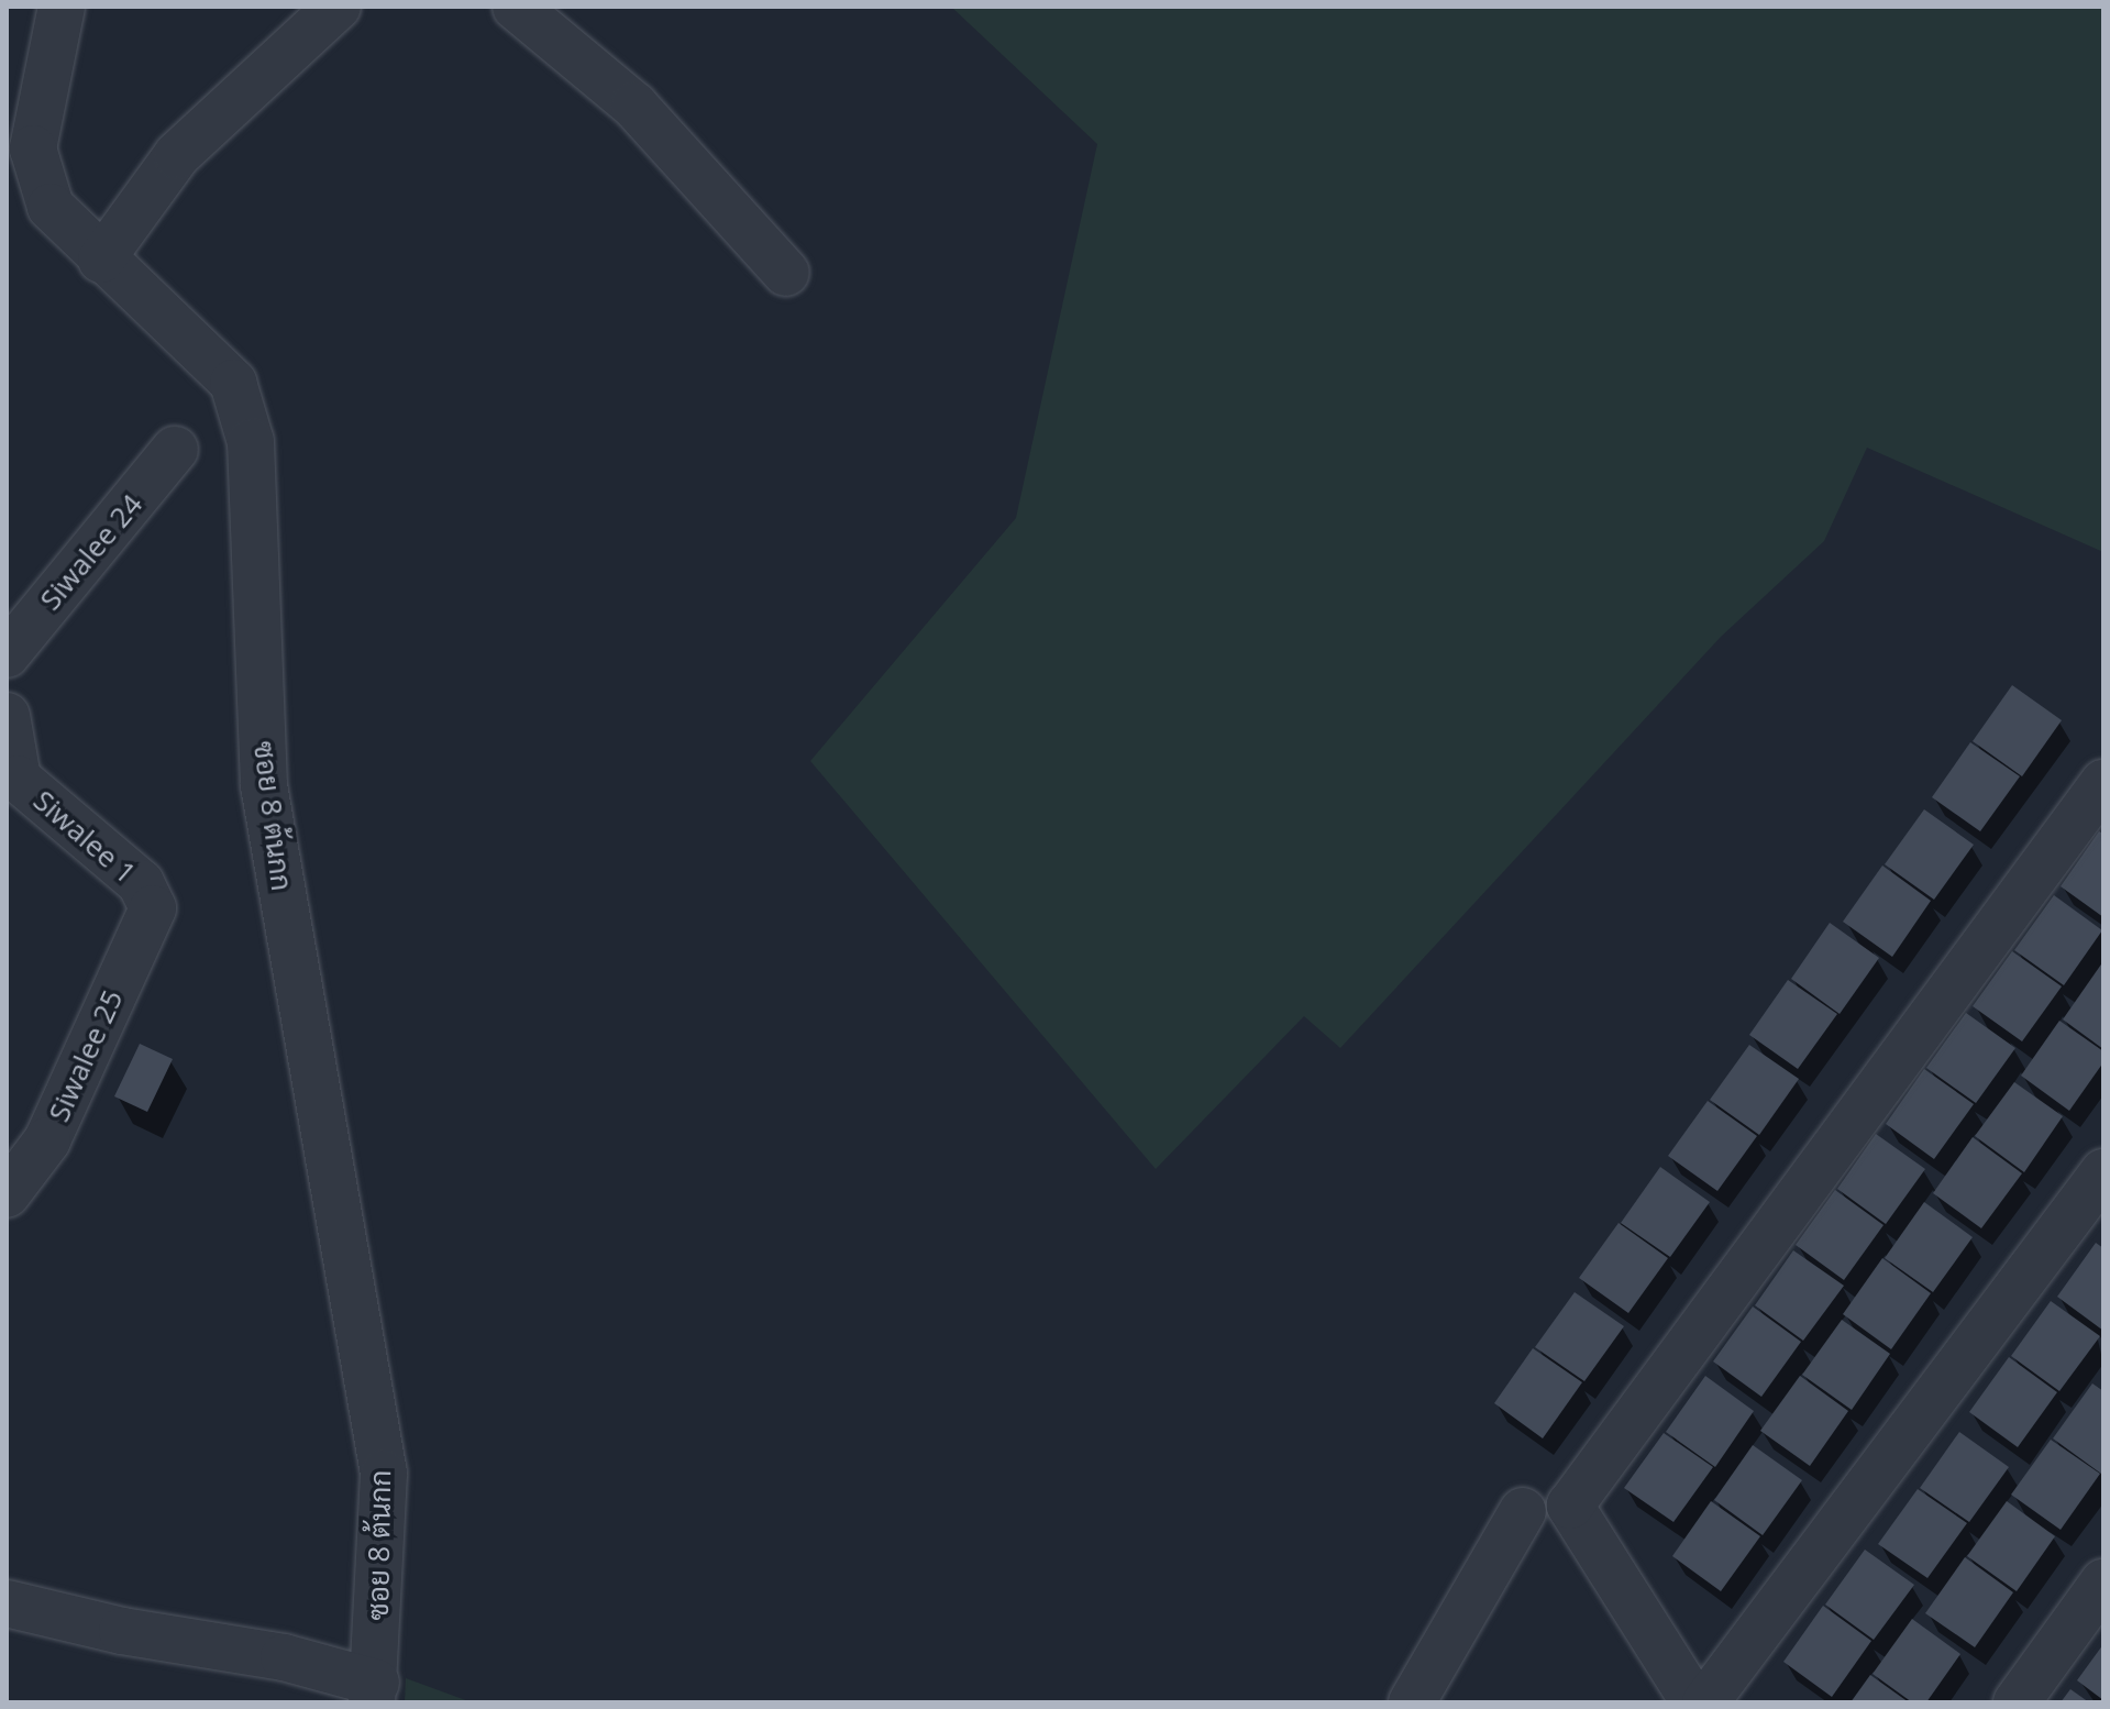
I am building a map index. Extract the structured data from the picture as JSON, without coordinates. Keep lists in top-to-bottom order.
{
  "streets": {
    "street": [
      "Siwalee 24",
      "ซอย 8 ต้นกก",
      "Siwalee 1",
      "Siwalee 25"
    ]
  },
  "crossings": [
    ["Siwalee 1", "Siwalee 25"]
  ]
}
